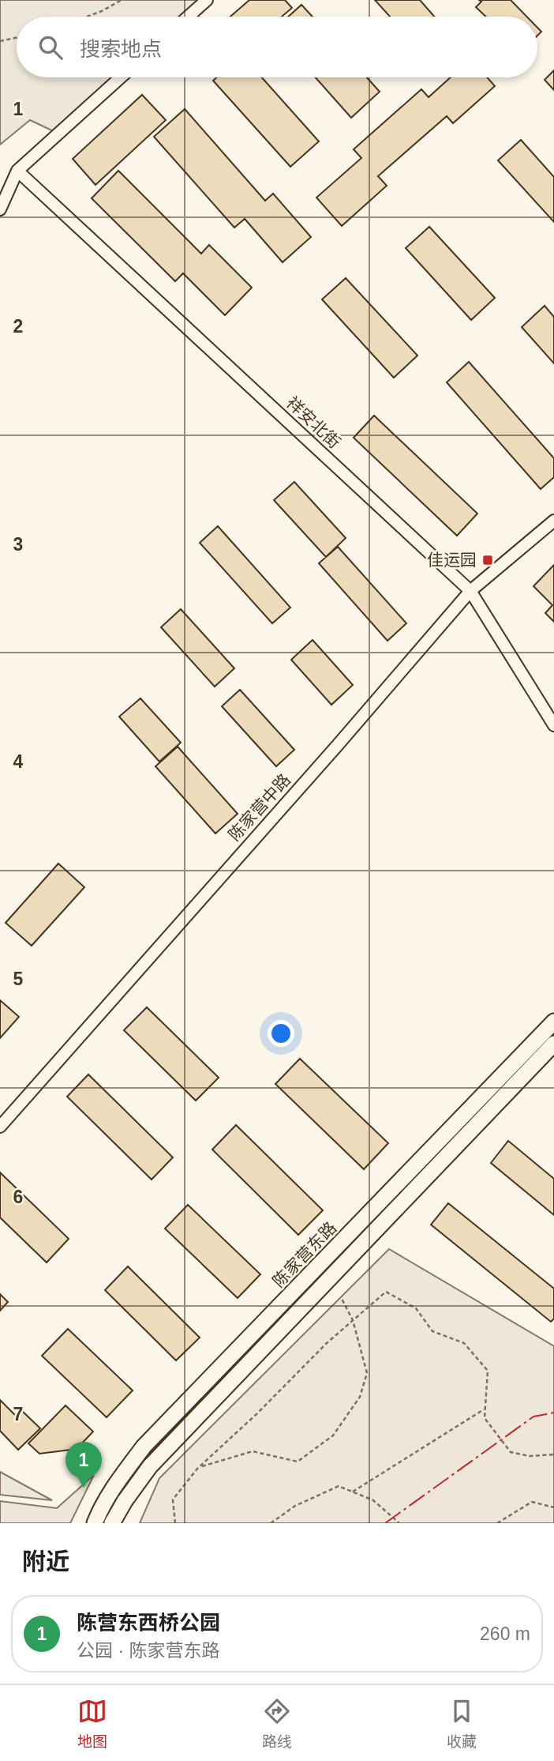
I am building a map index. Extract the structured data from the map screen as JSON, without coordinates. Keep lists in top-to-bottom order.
{
  "streets": {
    "street": ["祥安北街", "陈家营中路", "陈家营东路"]
  },
  "crossings": [
    ["祥安北街", "陈家营中路"]
  ],
  "places": {
    "transit": ["佳运园"]
  },
  "page": {
    "search": "搜索地点",
    "pins": "1",
    "heading": "附近",
    "list": [
      {
        "mark": "1",
        "name": "陈营东西桥公园",
        "note": "公园 · 陈家营东路",
        "value": "260 m"
      }
    ],
    "nav": ["地图", "路线", "收藏"]
  },
  "grid": {
    "rows": [
      "1",
      "2",
      "3",
      "4",
      "5",
      "6",
      "7"
    ]
  }
}
